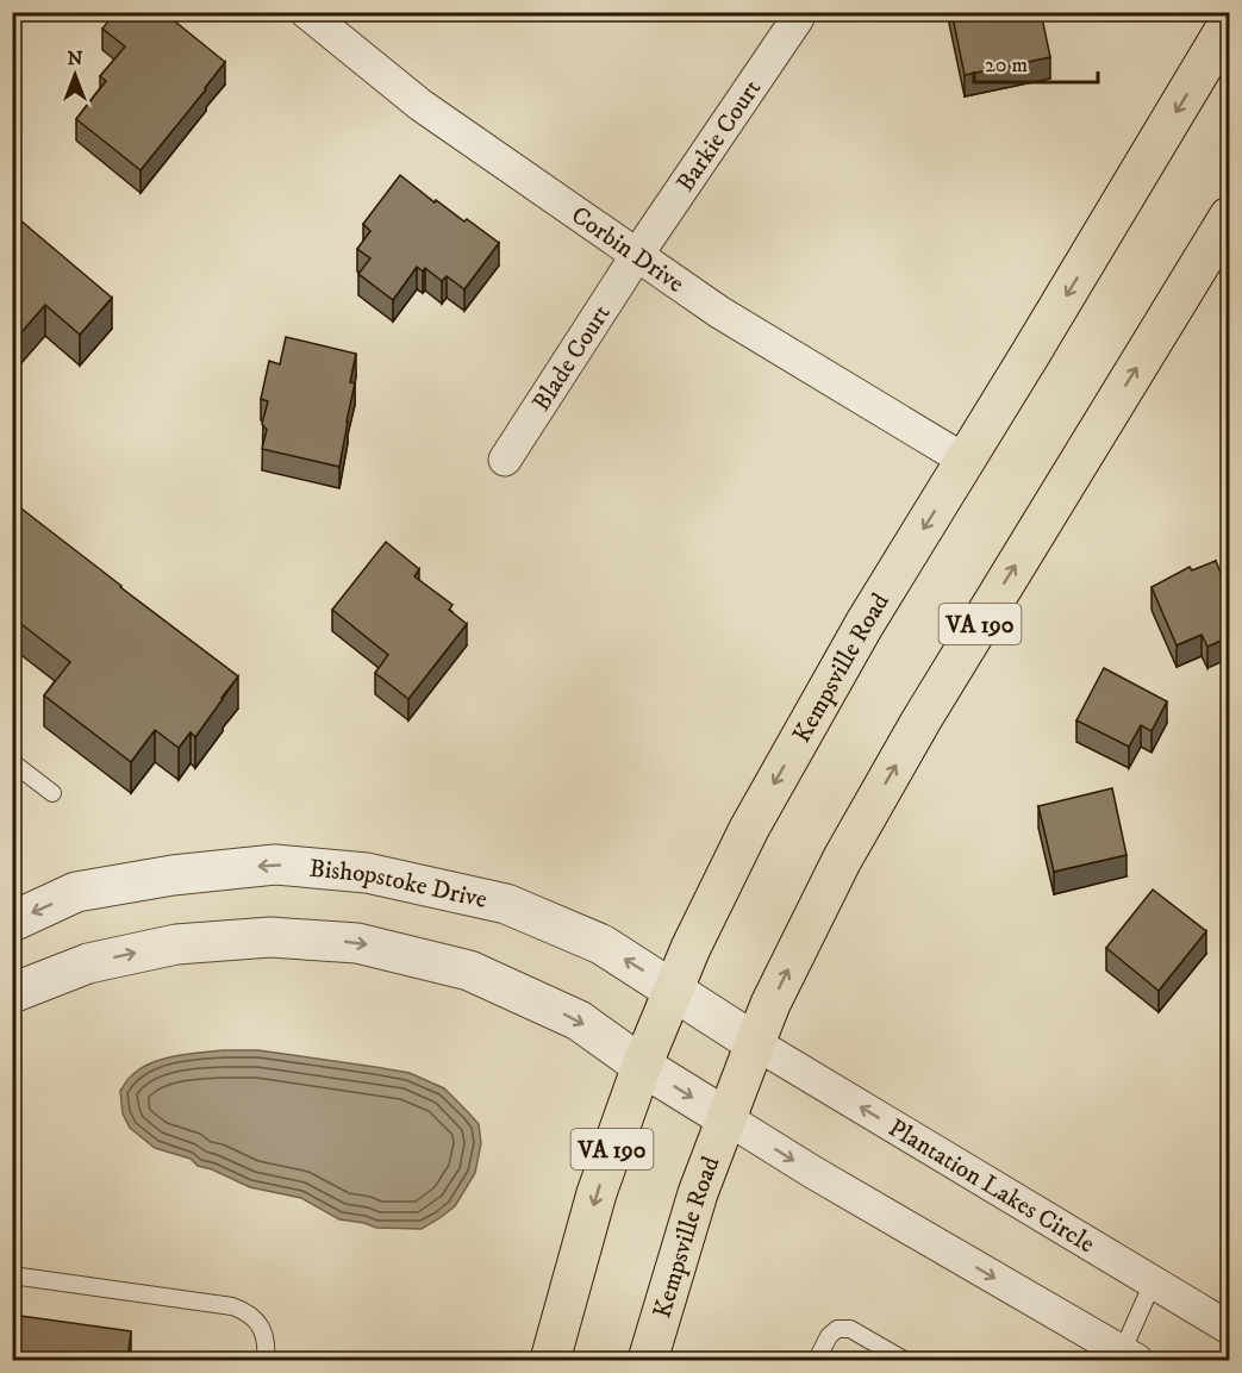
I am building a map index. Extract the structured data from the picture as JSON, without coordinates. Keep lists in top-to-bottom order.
{
  "streets": {
    "main road": ["VA 190", "Kempsville Road"],
    "street": [
      "Barkie Court",
      "Corbin Drive",
      "Blade Court",
      "Bishopstoke Drive",
      "Plantation Lakes Circle"
    ]
  },
  "crossings": [
    ["Barkie Court", "Corbin Drive"],
    ["Barkie Court", "Blade Court"],
    ["Corbin Drive", "Blade Court"],
    ["Corbin Drive", "Kempsville Road"],
    ["Kempsville Road", "Bishopstoke Drive"],
    ["Kempsville Road", "Plantation Lakes Circle"],
    ["Bishopstoke Drive", "Plantation Lakes Circle"]
  ],
  "scale_bar": "20 m",
  "north": "top"
}
